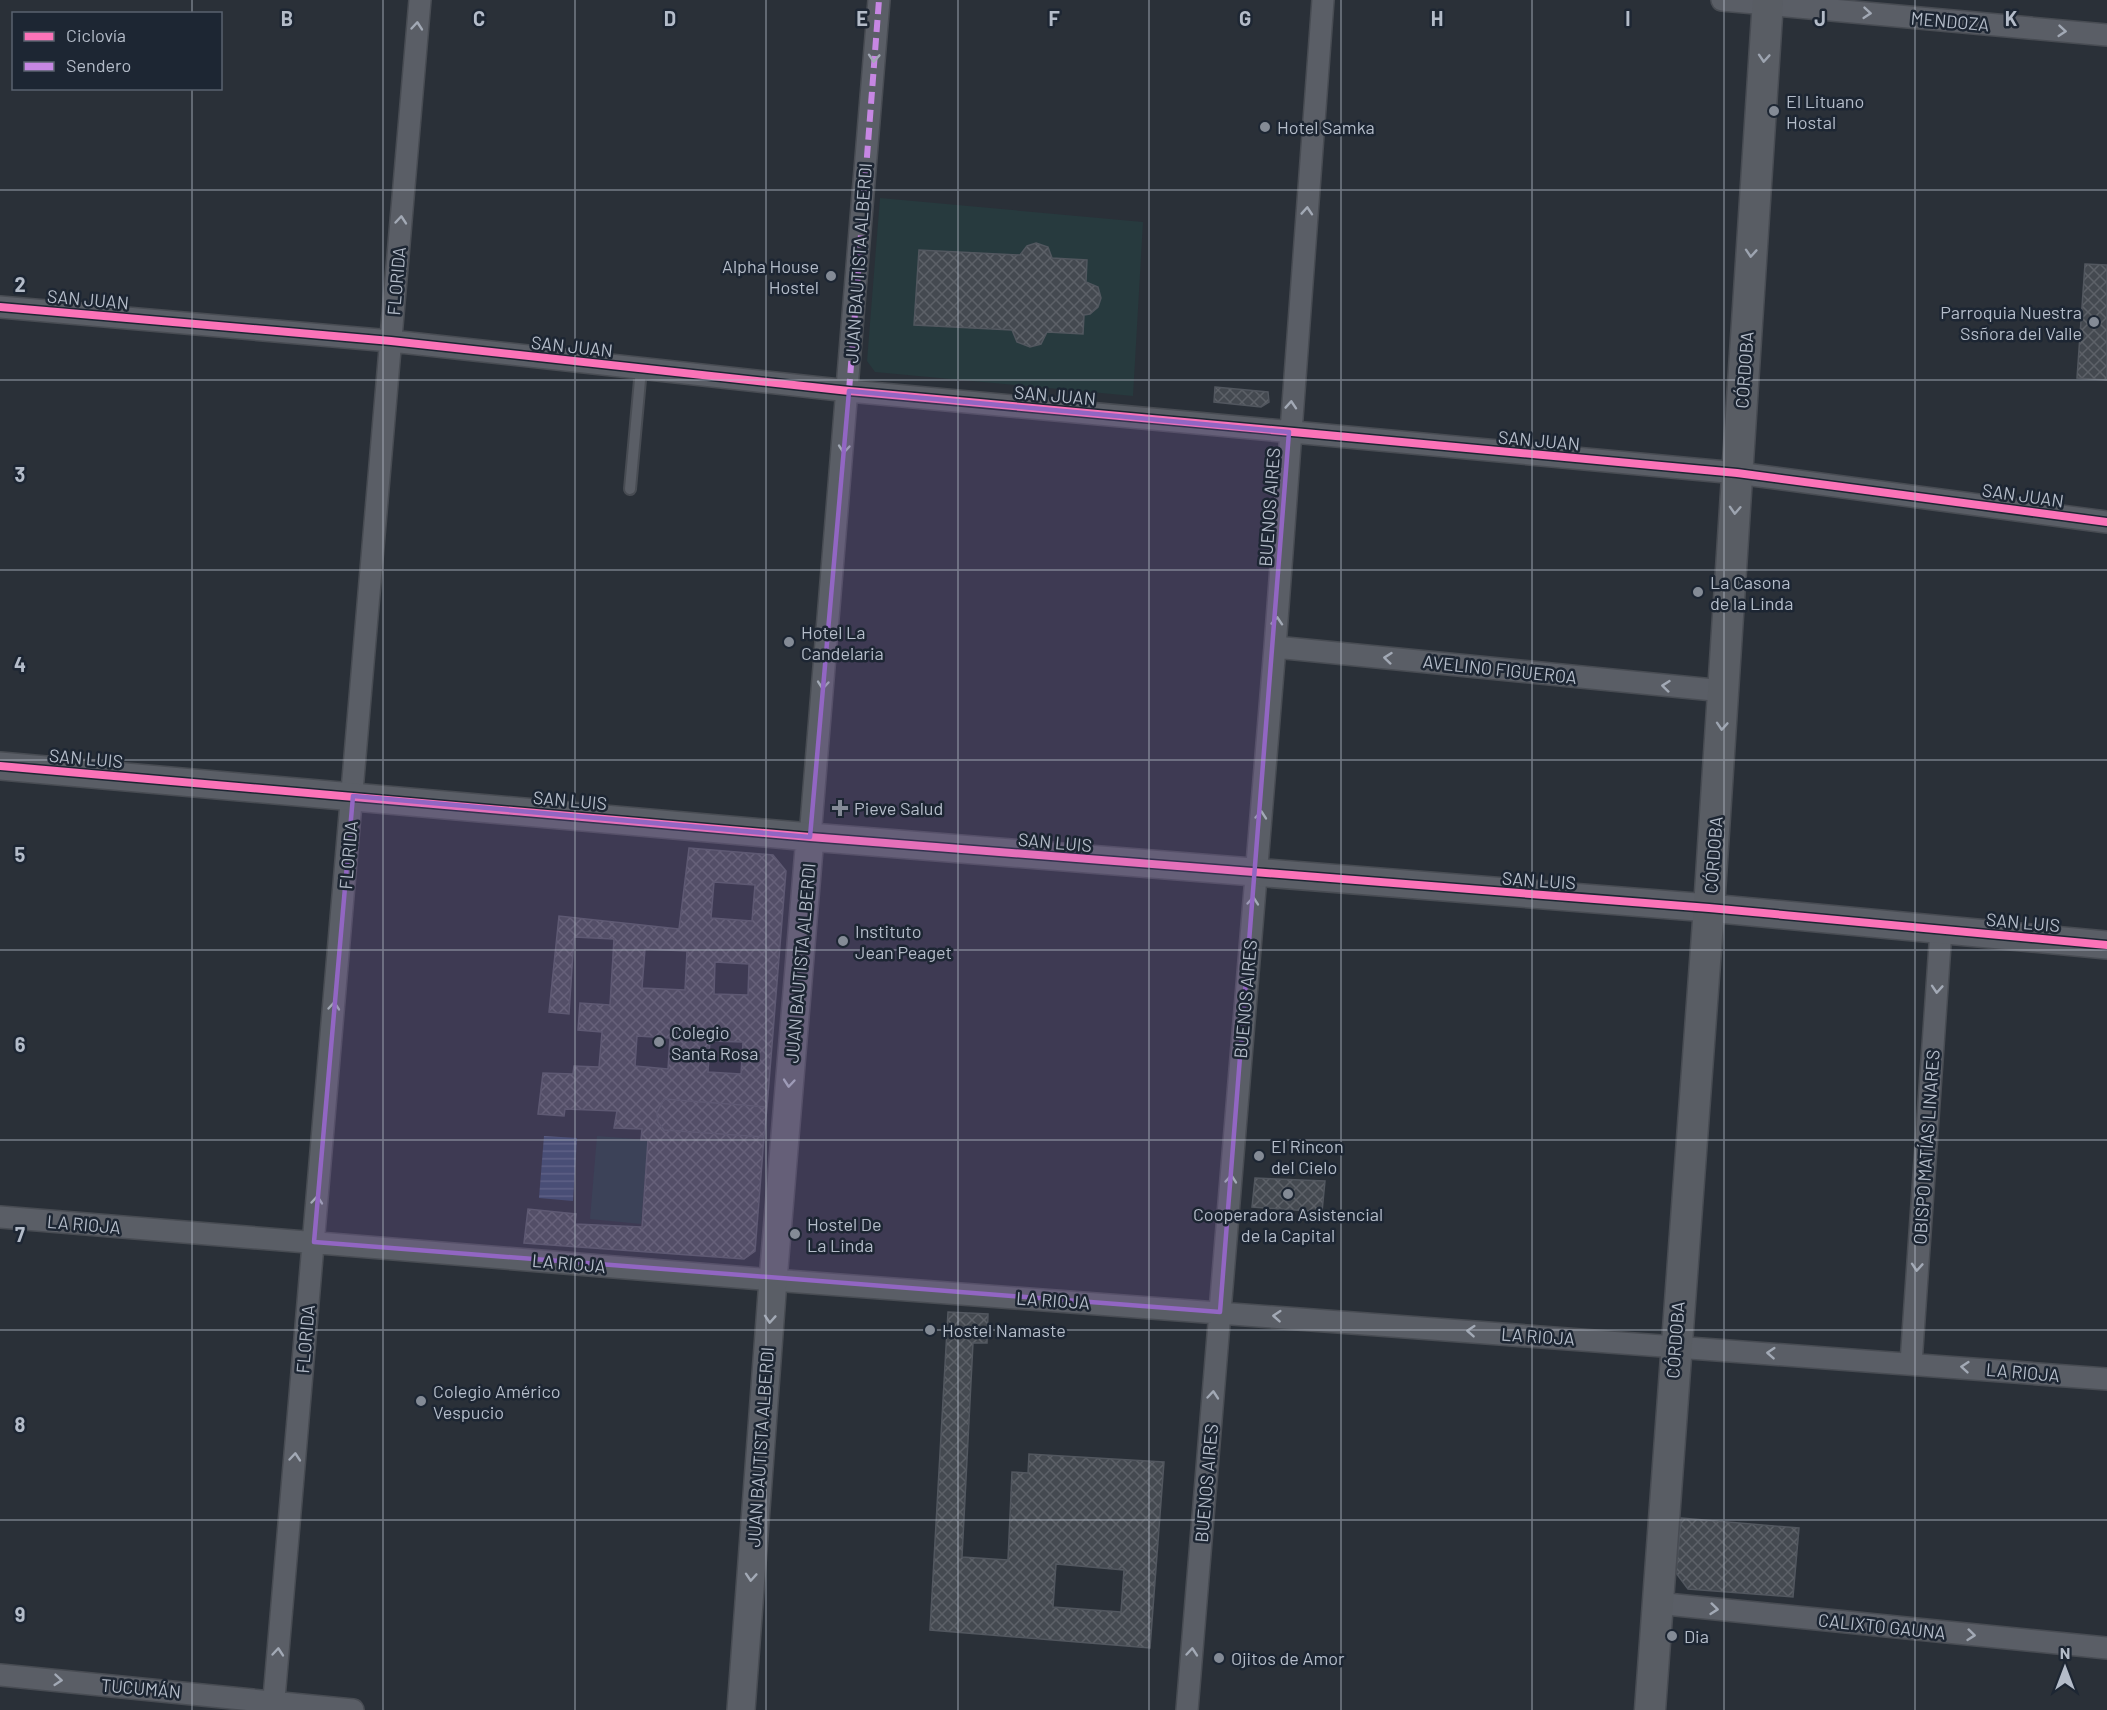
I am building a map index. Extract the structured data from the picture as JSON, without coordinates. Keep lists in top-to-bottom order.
{
  "streets": {
    "main road": ["CÓRDOBA"],
    "street": [
      "MENDOZA",
      "JUAN BAUTISTA ALBERDI",
      "FLORIDA",
      "SAN JUAN",
      "BUENOS AIRES",
      "AVELINO FIGUEROA",
      "SAN LUIS",
      "OBISPO MATÍAS LINARES",
      "LA RIOJA",
      "CALIXTO GAUNA",
      "TUCUMÁN"
    ]
  },
  "crossings": [
    ["MENDOZA", "CÓRDOBA"],
    ["JUAN BAUTISTA ALBERDI", "SAN JUAN"],
    ["JUAN BAUTISTA ALBERDI", "SAN LUIS"],
    ["JUAN BAUTISTA ALBERDI", "LA RIOJA"],
    ["FLORIDA", "SAN JUAN"],
    ["FLORIDA", "SAN LUIS"],
    ["FLORIDA", "LA RIOJA"],
    ["FLORIDA", "TUCUMÁN"],
    ["SAN JUAN", "CÓRDOBA"],
    ["SAN JUAN", "BUENOS AIRES"],
    ["CÓRDOBA", "AVELINO FIGUEROA"],
    ["CÓRDOBA", "SAN LUIS"],
    ["CÓRDOBA", "LA RIOJA"],
    ["CÓRDOBA", "CALIXTO GAUNA"],
    ["BUENOS AIRES", "AVELINO FIGUEROA"],
    ["BUENOS AIRES", "SAN LUIS"],
    ["BUENOS AIRES", "LA RIOJA"],
    ["SAN LUIS", "OBISPO MATÍAS LINARES"],
    ["OBISPO MATÍAS LINARES", "LA RIOJA"]
  ],
  "one_way": [
    "MENDOZA",
    "JUAN BAUTISTA ALBERDI",
    "FLORIDA",
    "CÓRDOBA",
    "BUENOS AIRES",
    "AVELINO FIGUEROA",
    "OBISPO MATÍAS LINARES",
    "LA RIOJA",
    "CALIXTO GAUNA",
    "TUCUMÁN"
  ],
  "places": {
    "other": [
      "El Lituano Hostal",
      "Hotel Samka",
      "Alpha House Hostel",
      "Parroquia Nuestra Ssñora del Valle",
      "La Casona de la Linda",
      "Hotel La Candelaria",
      "Instituto Jean Peaget",
      "Colegio Santa Rosa",
      "El Rincon del Cielo",
      "Cooperadora Asistencial de la Capital",
      "Hostel De La Linda",
      "Hostel Namaste",
      "Colegio Américo Vespucio",
      "Dia",
      "Ojitos de Amor"
    ],
    "health": ["Pieve Salud"]
  },
  "legend": ["Ciclovía", "Sendero"],
  "north": "top",
  "grid": {
    "columns": [
      "B",
      "C",
      "D",
      "E",
      "F",
      "G",
      "H",
      "I",
      "J",
      "K"
    ],
    "rows": [
      "2",
      "3",
      "4",
      "5",
      "6",
      "7",
      "8",
      "9"
    ]
  }
}
